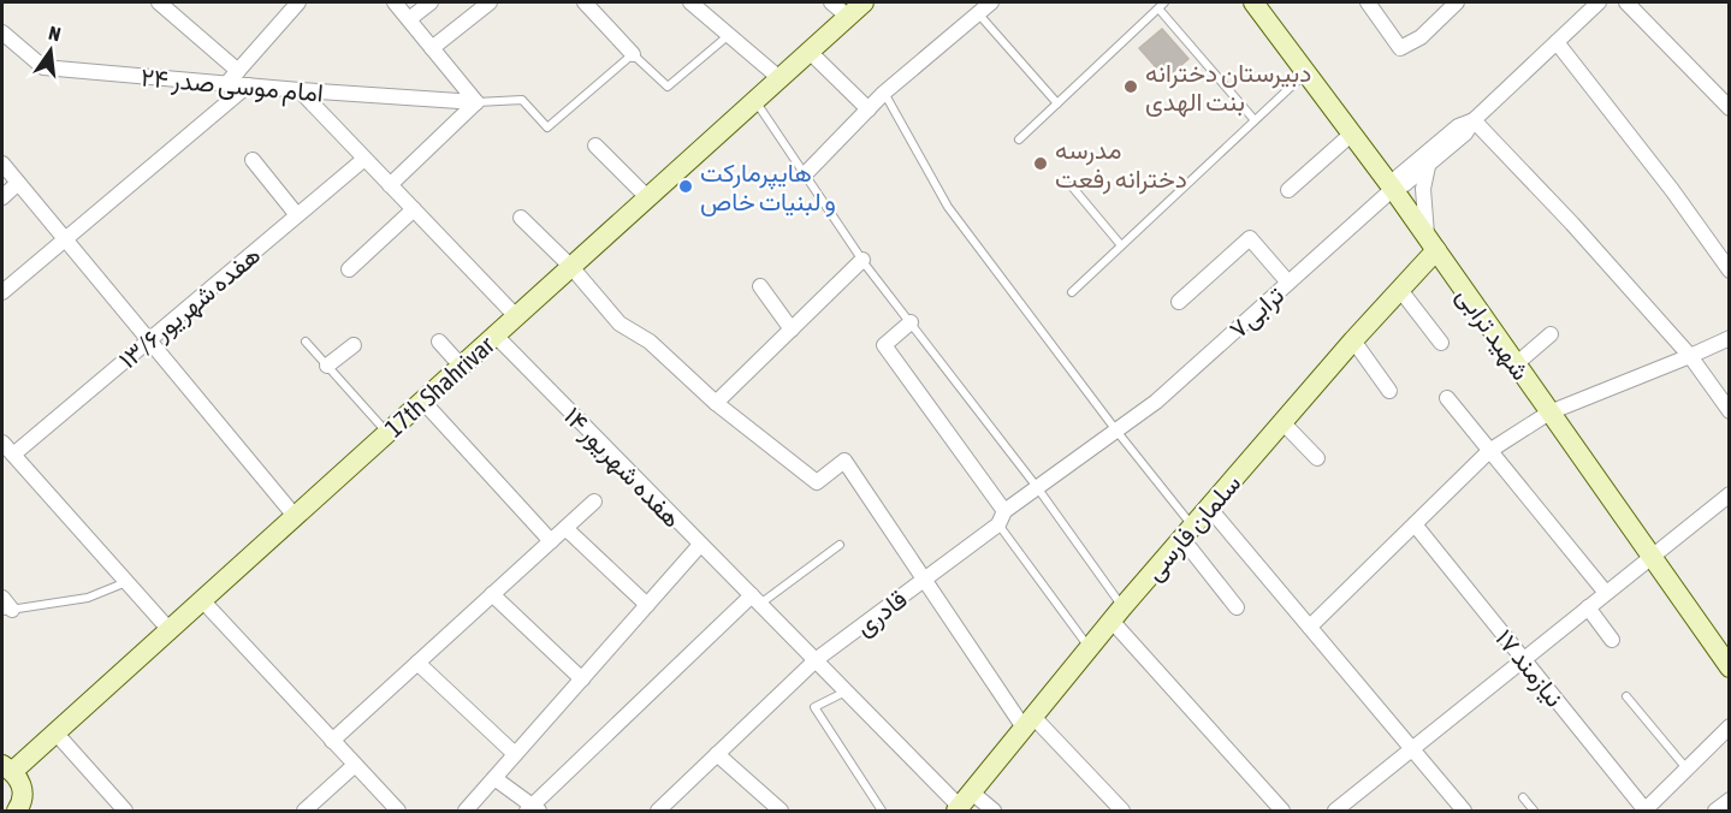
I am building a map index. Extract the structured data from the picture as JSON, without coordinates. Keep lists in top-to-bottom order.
{
  "streets": {
    "street": [
      "امام موسی صدر ۲۴",
      "هفده شهریور۱۳/۶",
      "ترابی۷",
      "شهید ترابی",
      "17th Shahrivar",
      "هفده شهریور ۱۴",
      "سلمان فارسی",
      "قادری",
      "نیازمند ۱۷"
    ]
  },
  "crossings": [
    ["ترابی۷", "شهید ترابی"],
    ["ترابی۷", "قادری"],
    ["شهید ترابی", "سلمان فارسی"],
    ["17th Shahrivar", "هفده شهریور ۱۴"],
    ["هفده شهریور ۱۴", "سلمان فارسی"],
    ["هفده شهریور ۱۴", "قادری"]
  ],
  "places": ["دبیرستان دخترانه بنت الهدی", "مدرسه دخترانه رفعت", "هایپرمارکت و لبنیات خاص"],
  "north": "top"
}
